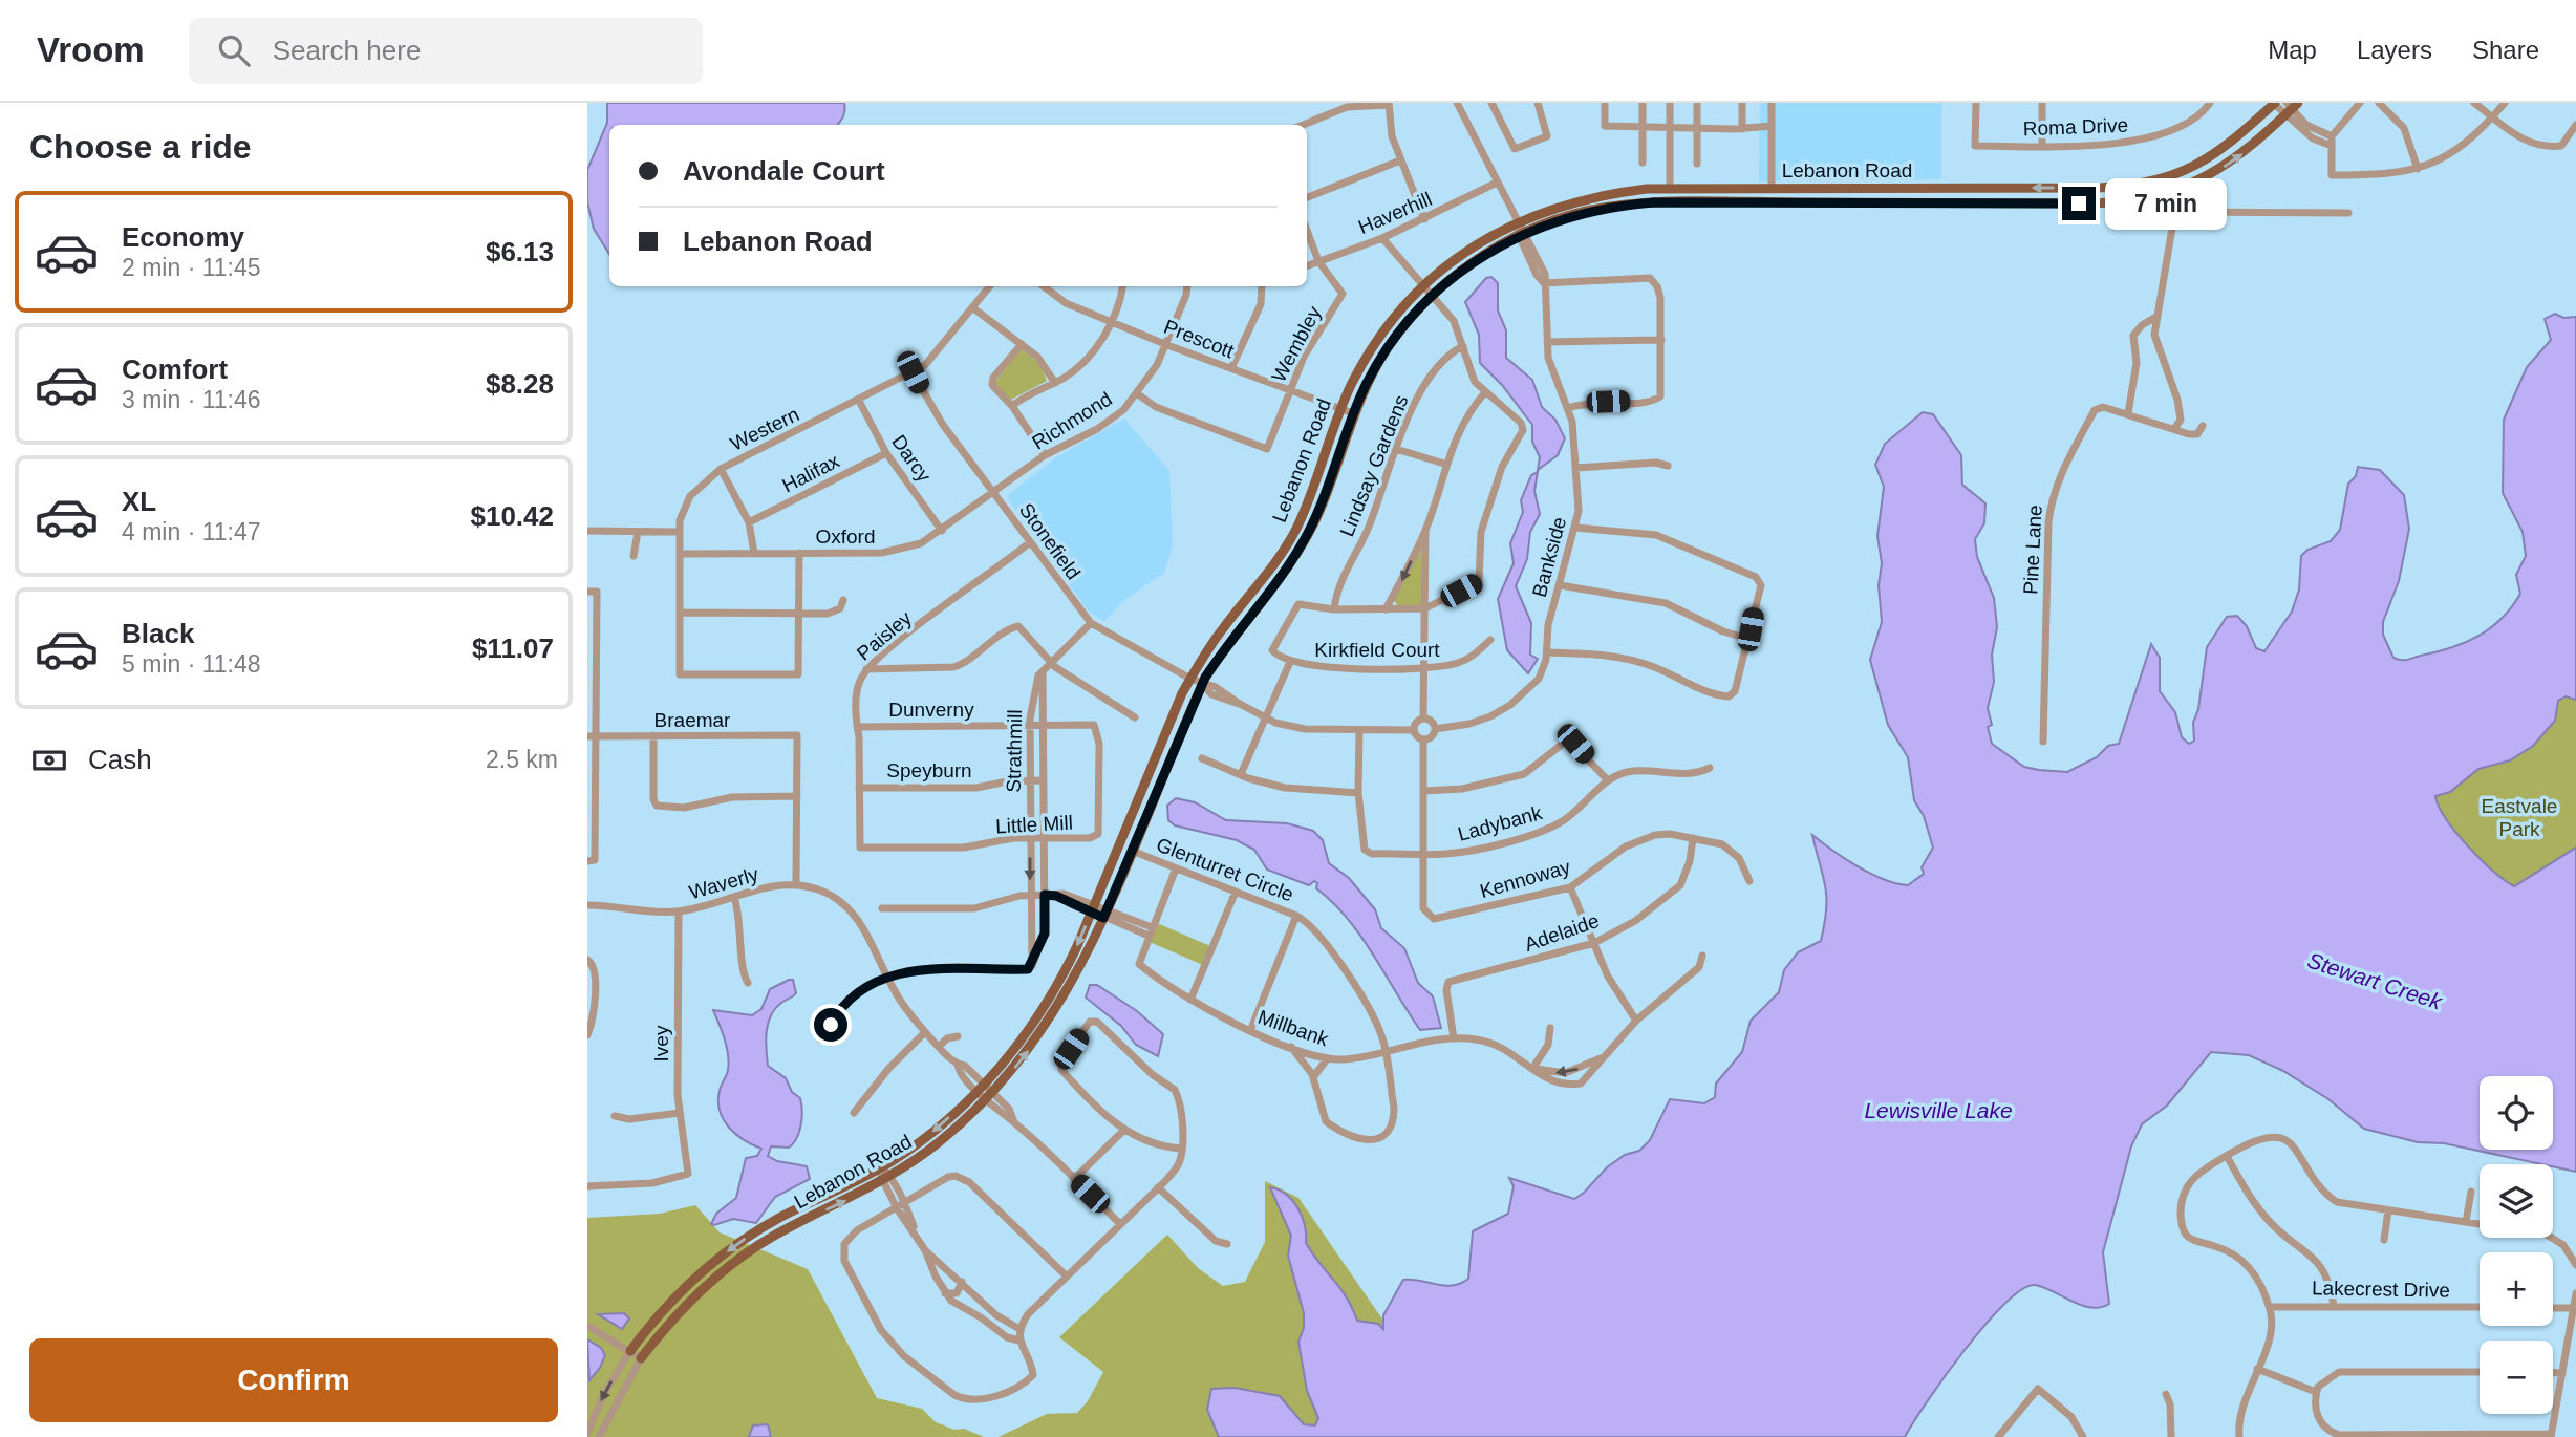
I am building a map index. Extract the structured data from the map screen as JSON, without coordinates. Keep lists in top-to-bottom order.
{
  "streets": {
    "main road": ["Lebanon Road"],
    "street": [
      "Roma Drive",
      "Haverhill",
      "Prescott",
      "Wembley",
      "Richmond",
      "Western",
      "Darcy",
      "Lindsay Gardens",
      "Halifax",
      "Oxford",
      "Stonefield",
      "Pine Lane",
      "Bankside",
      "Paisley",
      "Kirkfield Court",
      "Dunverny",
      "Braemar",
      "Strathmill",
      "Speyburn",
      "Ladybank",
      "Little Mill",
      "Glenturret Circle",
      "Kennoway",
      "Waverly",
      "Adelaide",
      "Millbank",
      "Ivey",
      "Lakecrest Drive"
    ]
  },
  "crossings": [
    ["Lebanon Road", "Prescott"],
    ["Lebanon Road", "Stonefield"],
    ["Lebanon Road", "Bankside"],
    ["Lebanon Road", "Glenturret Circle"],
    ["Lebanon Road", "Waverly"],
    ["Haverhill", "Wembley"],
    ["Haverhill", "Bankside"],
    ["Prescott", "Wembley"],
    ["Prescott", "Richmond"],
    ["Wembley", "Richmond"],
    ["Richmond", "Oxford"],
    ["Richmond", "Stonefield"],
    ["Western", "Darcy"],
    ["Western", "Oxford"],
    ["Western", "Stonefield"],
    ["Darcy", "Halifax"],
    ["Darcy", "Oxford"],
    ["Lindsay Gardens", "Kirkfield Court"],
    ["Oxford", "Stonefield"],
    ["Stonefield", "Paisley"],
    ["Stonefield", "Strathmill"],
    ["Paisley", "Dunverny"],
    ["Paisley", "Speyburn"],
    ["Paisley", "Little Mill"],
    ["Dunverny", "Strathmill"],
    ["Dunverny", "Little Mill"],
    ["Strathmill", "Speyburn"],
    ["Strathmill", "Little Mill"],
    ["Ladybank", "Kennoway"],
    ["Glenturret Circle", "Millbank"],
    ["Kennoway", "Adelaide"],
    ["Waverly", "Ivey"],
    ["Adelaide", "Millbank"]
  ],
  "water": ["Stewart Creek", "Lewisville Lake"],
  "parks": ["Eastvale Park"],
  "page": {
    "header": "Vroom",
    "search": "Search here",
    "nav": ["Map", "Layers", "Share"],
    "heading": "Choose a ride",
    "banner": ["Avondale Court", "Lebanon Road"],
    "bubble": "7 min",
    "list": [
      {
        "name": "Economy",
        "note": "2 min · 11:45",
        "value": "$6.13"
      },
      {
        "name": "Comfort",
        "note": "3 min · 11:46",
        "value": "$8.28"
      },
      {
        "name": "XL",
        "note": "4 min · 11:47",
        "value": "$10.42"
      },
      {
        "name": "Black",
        "note": "5 min · 11:48",
        "value": "$11.07"
      }
    ],
    "pay": ["Cash", "2.5 km"],
    "map_buttons": ["+", "−"],
    "buttons": "Confirm"
  }
}
